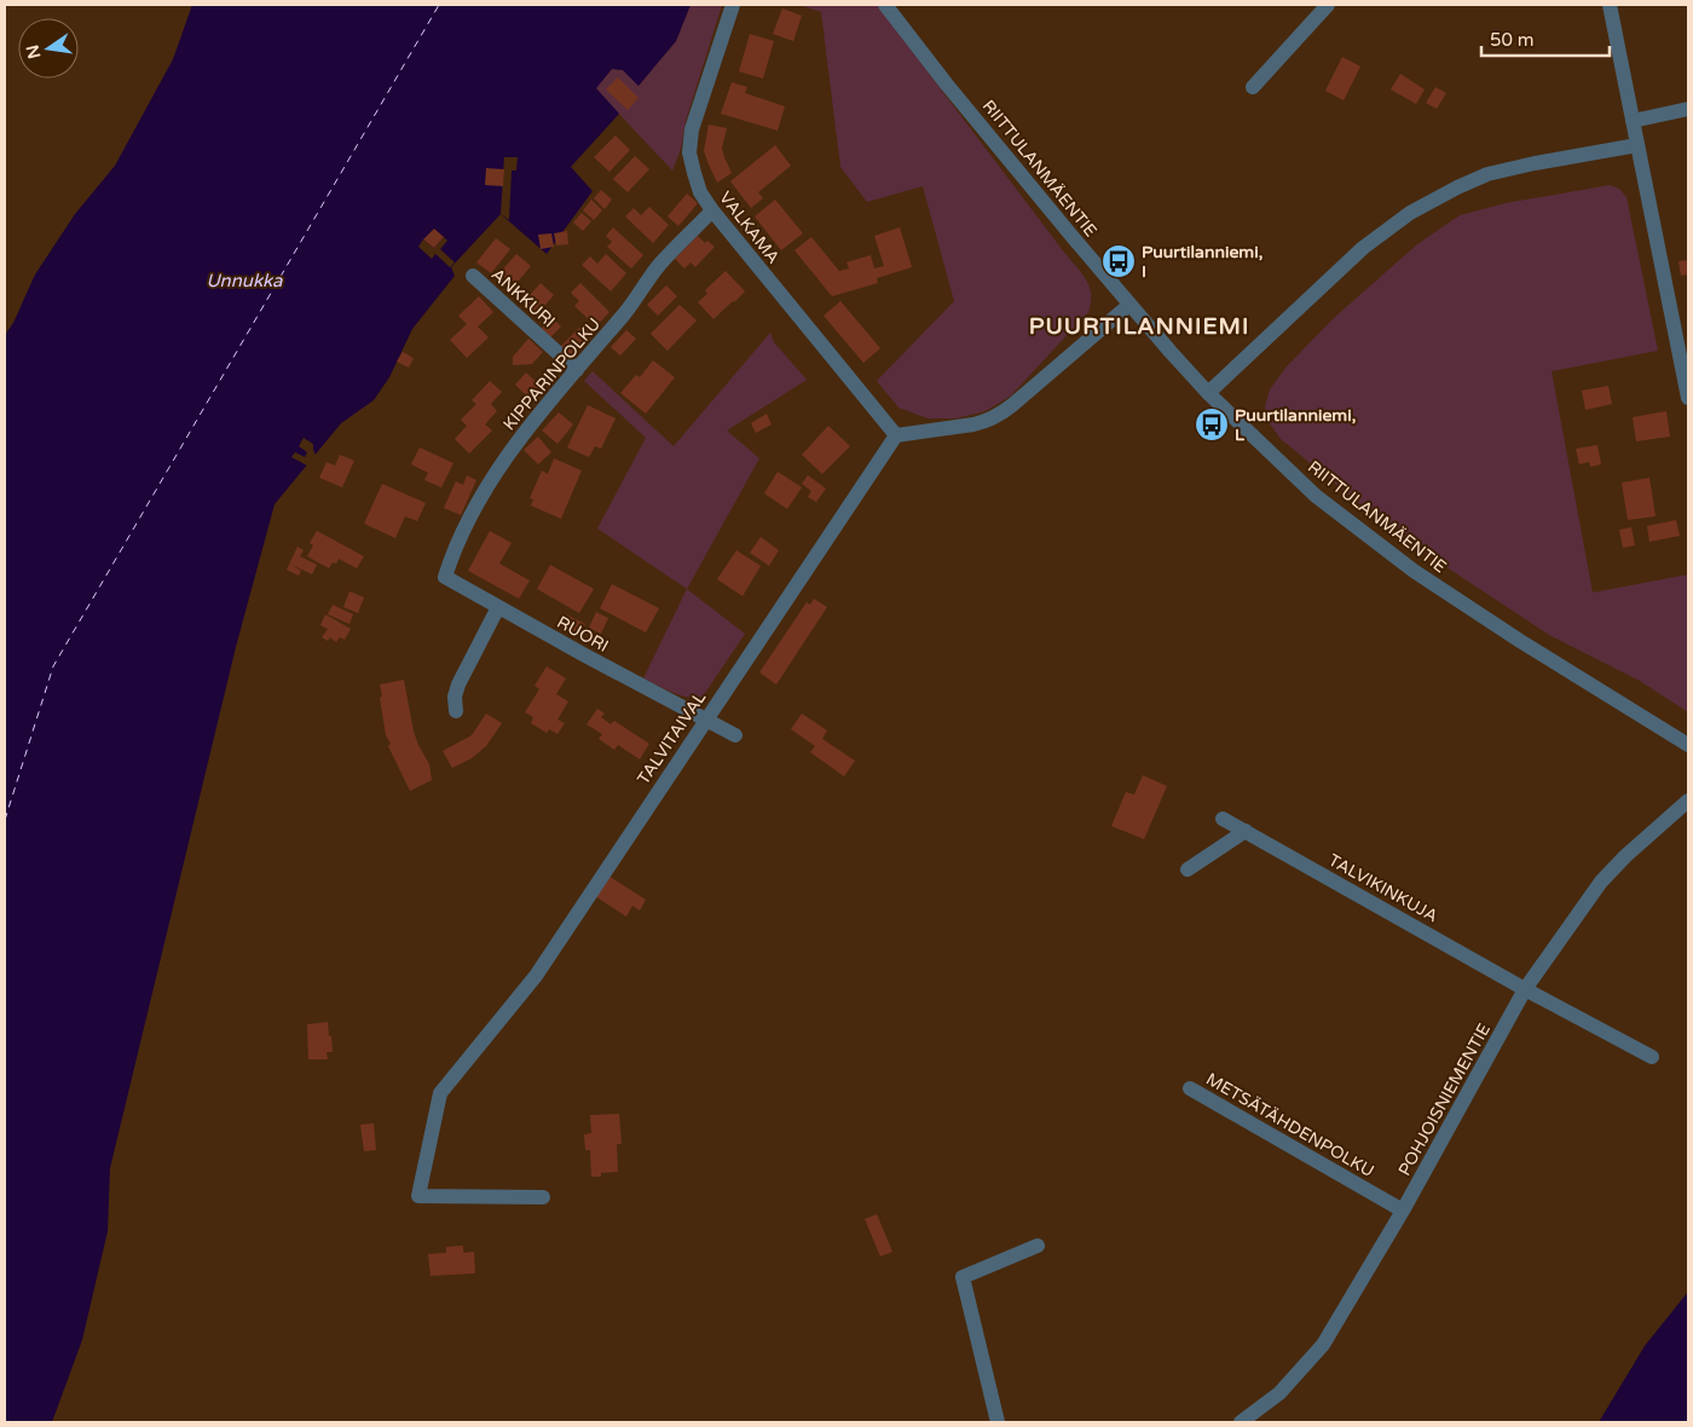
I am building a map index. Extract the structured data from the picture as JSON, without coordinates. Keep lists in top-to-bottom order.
{
  "streets": {
    "street": [
      "RIITTULANMÄENTIE",
      "VALKAMA",
      "ANKKURI",
      "KIPPARINPOLKU",
      "RUORI",
      "TALVITAIVAL",
      "TALVIKINKUJA",
      "POHJOISNIEMENTIE",
      "METSÄTÄHDENPOLKU"
    ]
  },
  "crossings": [
    ["VALKAMA", "KIPPARINPOLKU"],
    ["VALKAMA", "TALVITAIVAL"],
    ["ANKKURI", "KIPPARINPOLKU"],
    ["KIPPARINPOLKU", "RUORI"],
    ["RUORI", "TALVITAIVAL"],
    ["TALVIKINKUJA", "POHJOISNIEMENTIE"],
    ["POHJOISNIEMENTIE", "METSÄTÄHDENPOLKU"]
  ],
  "districts": ["PUURTILANNIEMI"],
  "water": ["Unnukka"],
  "places": {
    "bus stop": ["Puurtilanniemi, I", "Puurtilanniemi, L"]
  },
  "scale_bar": "50 m",
  "north": "left"
}
